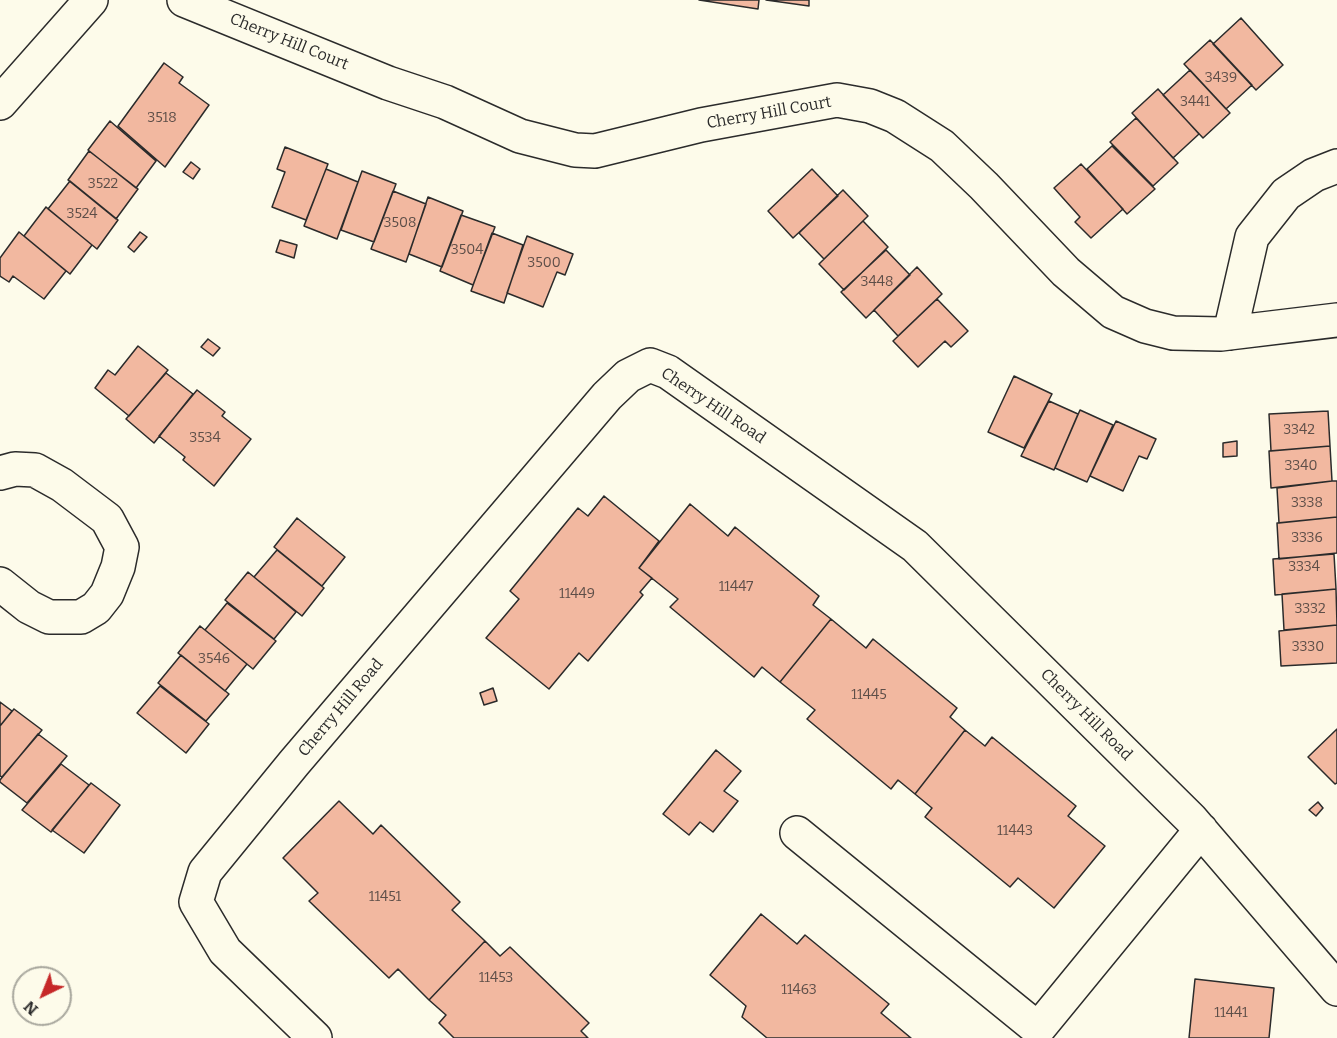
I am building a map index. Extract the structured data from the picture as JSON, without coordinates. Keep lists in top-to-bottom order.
{
  "streets": {
    "street": ["Cherry Hill Court", "Cherry Hill Road"]
  },
  "house_numbers": [
    "3439",
    "3441",
    "3518",
    "3522",
    "3524",
    "3508",
    "3504",
    "3500",
    "3448",
    "3342",
    "3534",
    "3340",
    "3338",
    "3336",
    "3334",
    "11447",
    "11449",
    "3332",
    "3330",
    "3546",
    "11445",
    "11443",
    "11451",
    "11453",
    "11463",
    "11441"
  ],
  "north": "bottom left"
}
